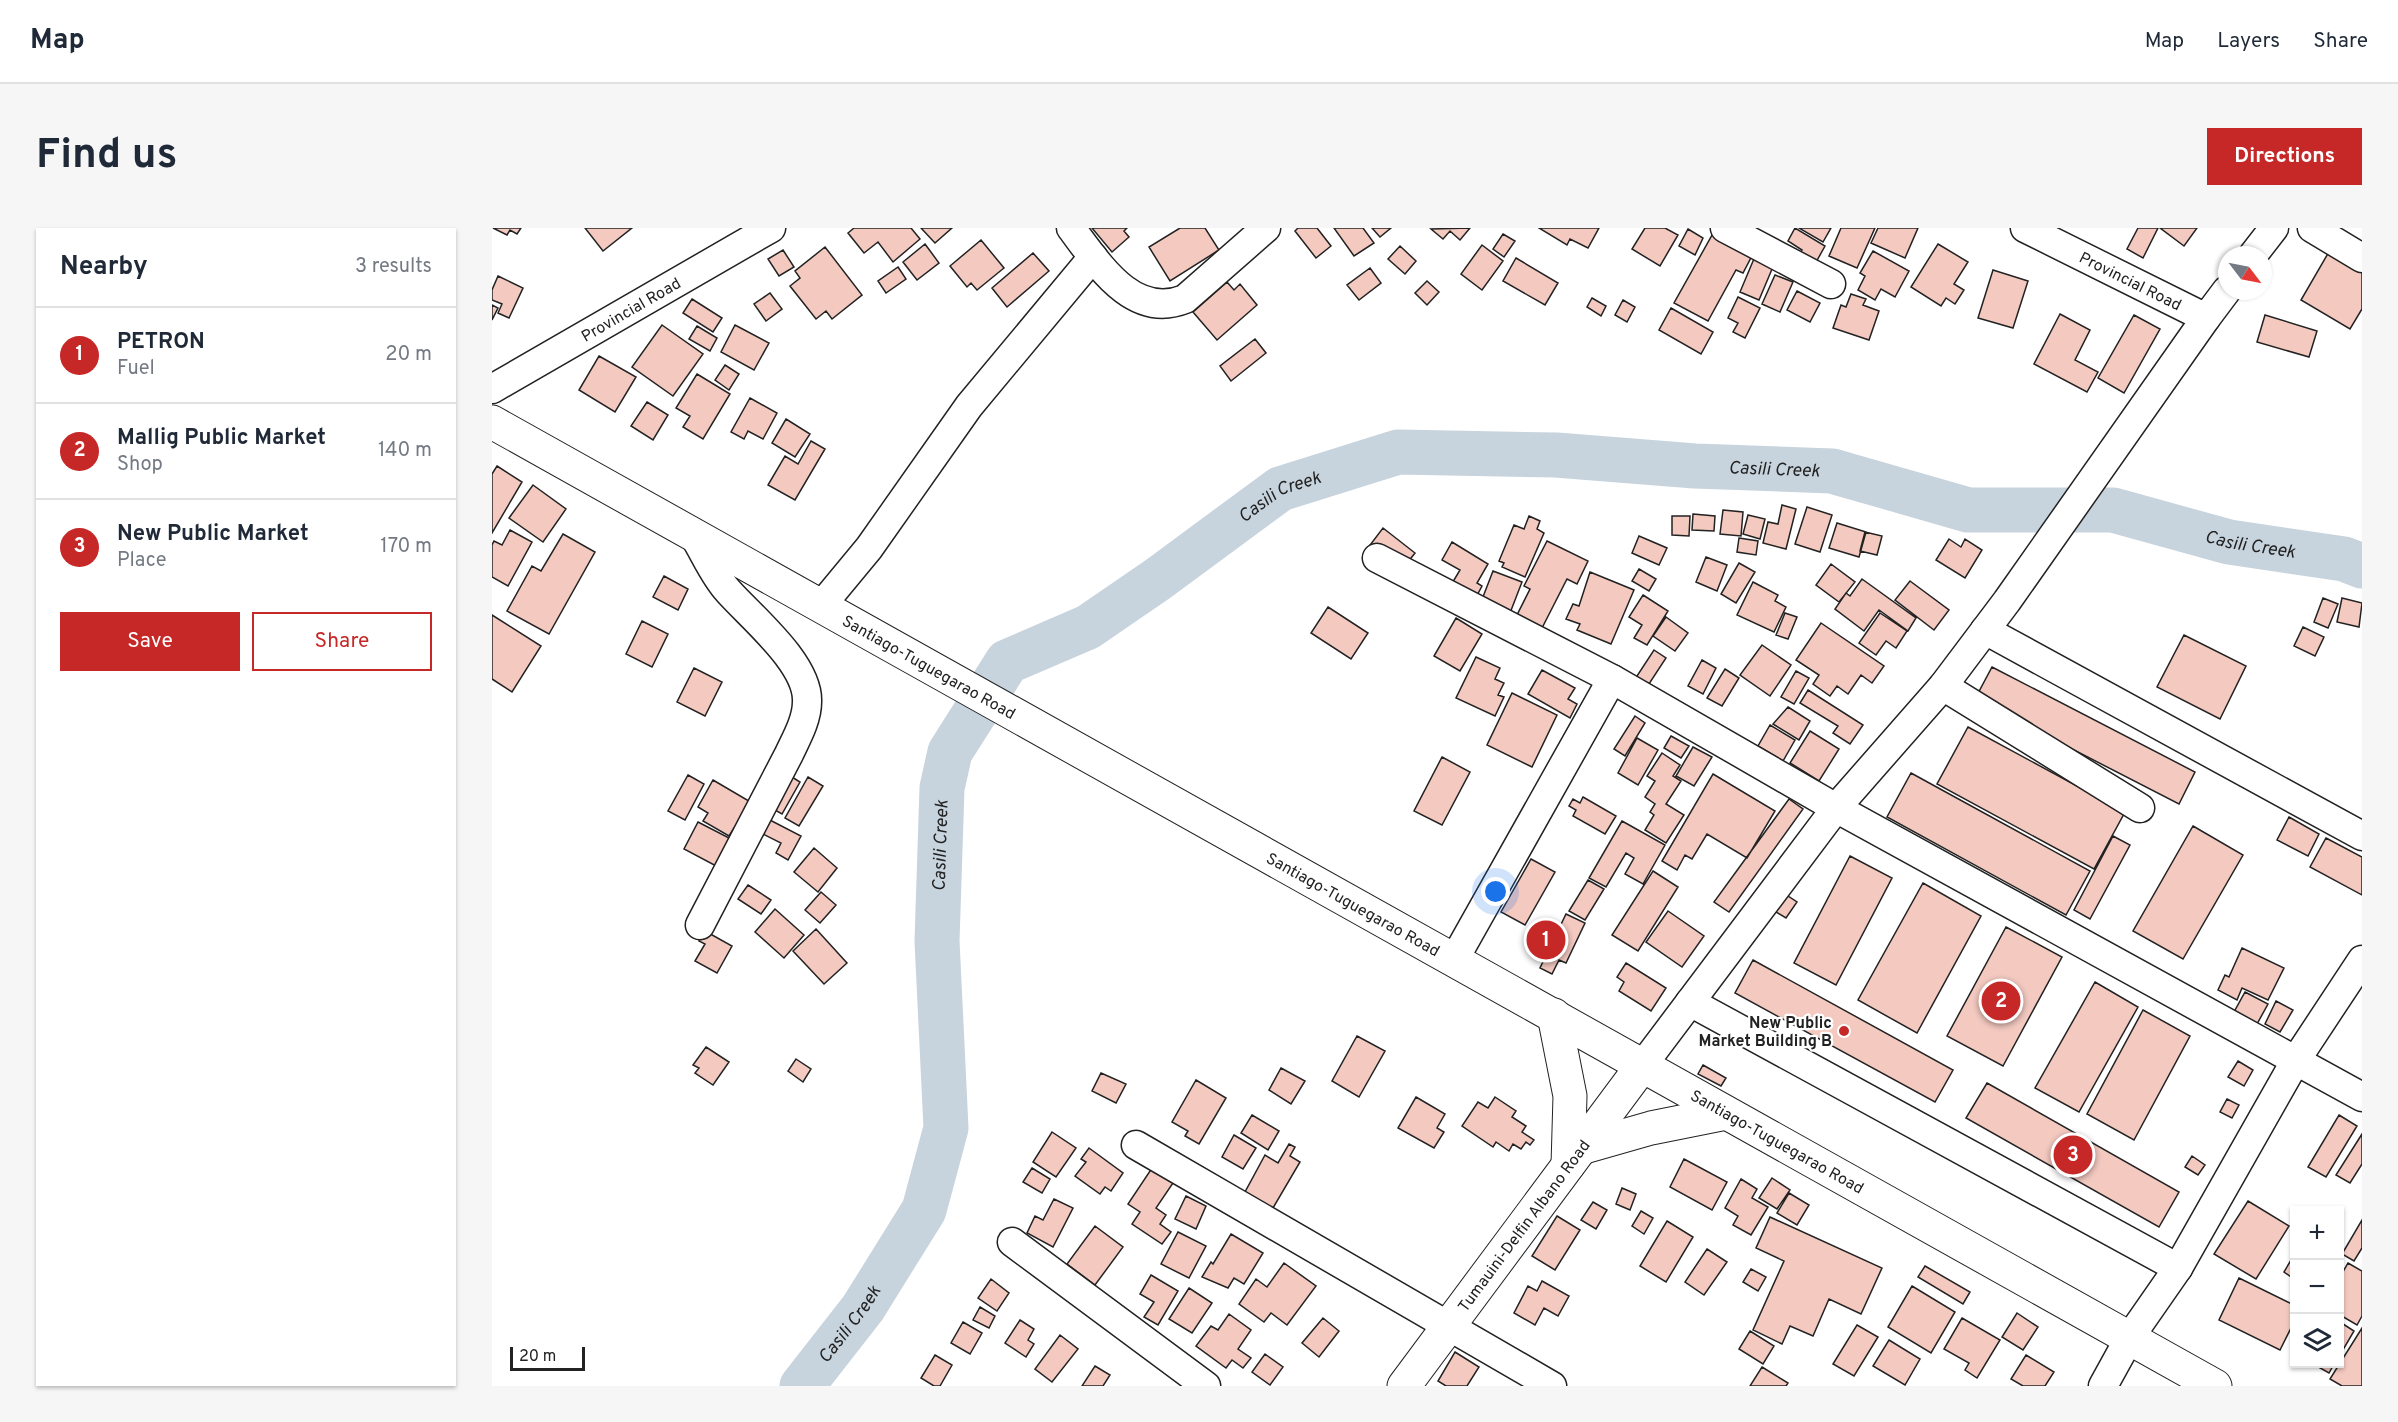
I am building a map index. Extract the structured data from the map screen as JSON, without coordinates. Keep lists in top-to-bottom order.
{
  "streets": {
    "main road": ["Santiago-Tuguegarao Road", "Tumauini-Delfin Albano Road"],
    "street": ["Provincial Road"]
  },
  "crossings": [
    ["Santiago-Tuguegarao Road", "Tumauini-Delfin Albano Road"]
  ],
  "water": ["Casili Creek"],
  "places": ["New Public Market Building B"],
  "scale_bar": "20 m",
  "north": "bottom right",
  "page": {
    "header": "Map",
    "nav": ["Map", "Layers", "Share"],
    "buttons": [
      "Directions",
      ["Save", "Share"]
    ],
    "title": "Find us",
    "heading": ["Nearby", "3 results"],
    "list": [
      {
        "mark": "1",
        "name": "PETRON",
        "note": "Fuel",
        "value": "20 m"
      },
      {
        "mark": "2",
        "name": "Mallig Public Market",
        "note": "Shop",
        "value": "140 m"
      },
      {
        "mark": "3",
        "name": "New Public Market",
        "note": "Place",
        "value": "170 m"
      }
    ],
    "pins": ["1", "2", "3"],
    "map_buttons": ["+", "−"],
    "scale": "20 m"
  }
}
